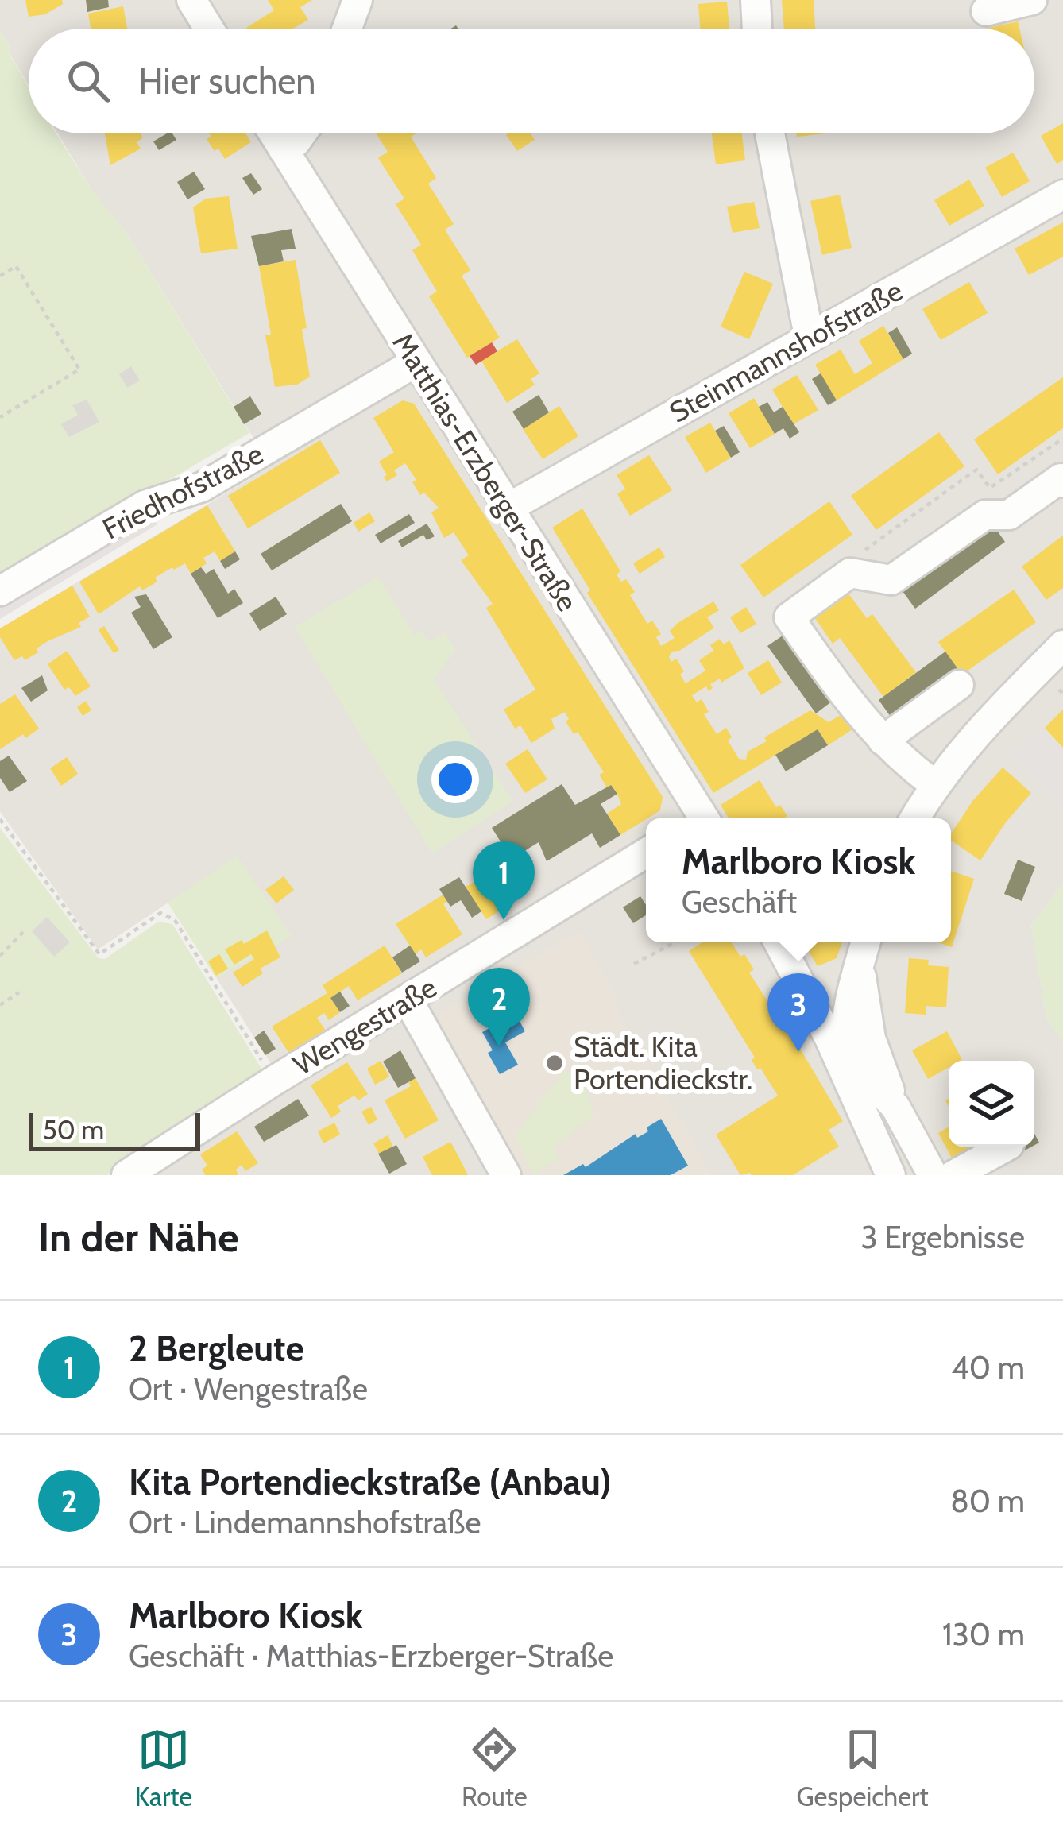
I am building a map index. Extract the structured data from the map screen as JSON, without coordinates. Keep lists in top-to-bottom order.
{
  "streets": {
    "street": [
      "Steinmannshofstraße",
      "Matthias-Erzberger-Straße",
      "Friedhofstraße",
      "Wengestraße"
    ]
  },
  "crossings": [
    ["Steinmannshofstraße", "Matthias-Erzberger-Straße"],
    ["Matthias-Erzberger-Straße", "Friedhofstraße"]
  ],
  "places": ["Städt. Kita Portendieckstr."],
  "scale_bar": "50 m",
  "page": {
    "search": "Hier suchen",
    "popup": ["Marlboro Kiosk", "Geschäft"],
    "pins": ["1", "2", "3"],
    "scale": "50 m",
    "heading": ["In der Nähe", "3 Ergebnisse"],
    "list": [
      {
        "mark": "1",
        "name": "2 Bergleute",
        "note": "Ort · Wengestraße",
        "value": "40 m"
      },
      {
        "mark": "2",
        "name": "Kita Portendieckstraße (Anbau)",
        "note": "Ort · Lindemannshofstraße",
        "value": "80 m"
      },
      {
        "mark": "3",
        "name": "Marlboro Kiosk",
        "note": "Geschäft · Matthias-Erzberger-Straße",
        "value": "130 m"
      }
    ],
    "nav": ["Karte", "Route", "Gespeichert"]
  }
}
